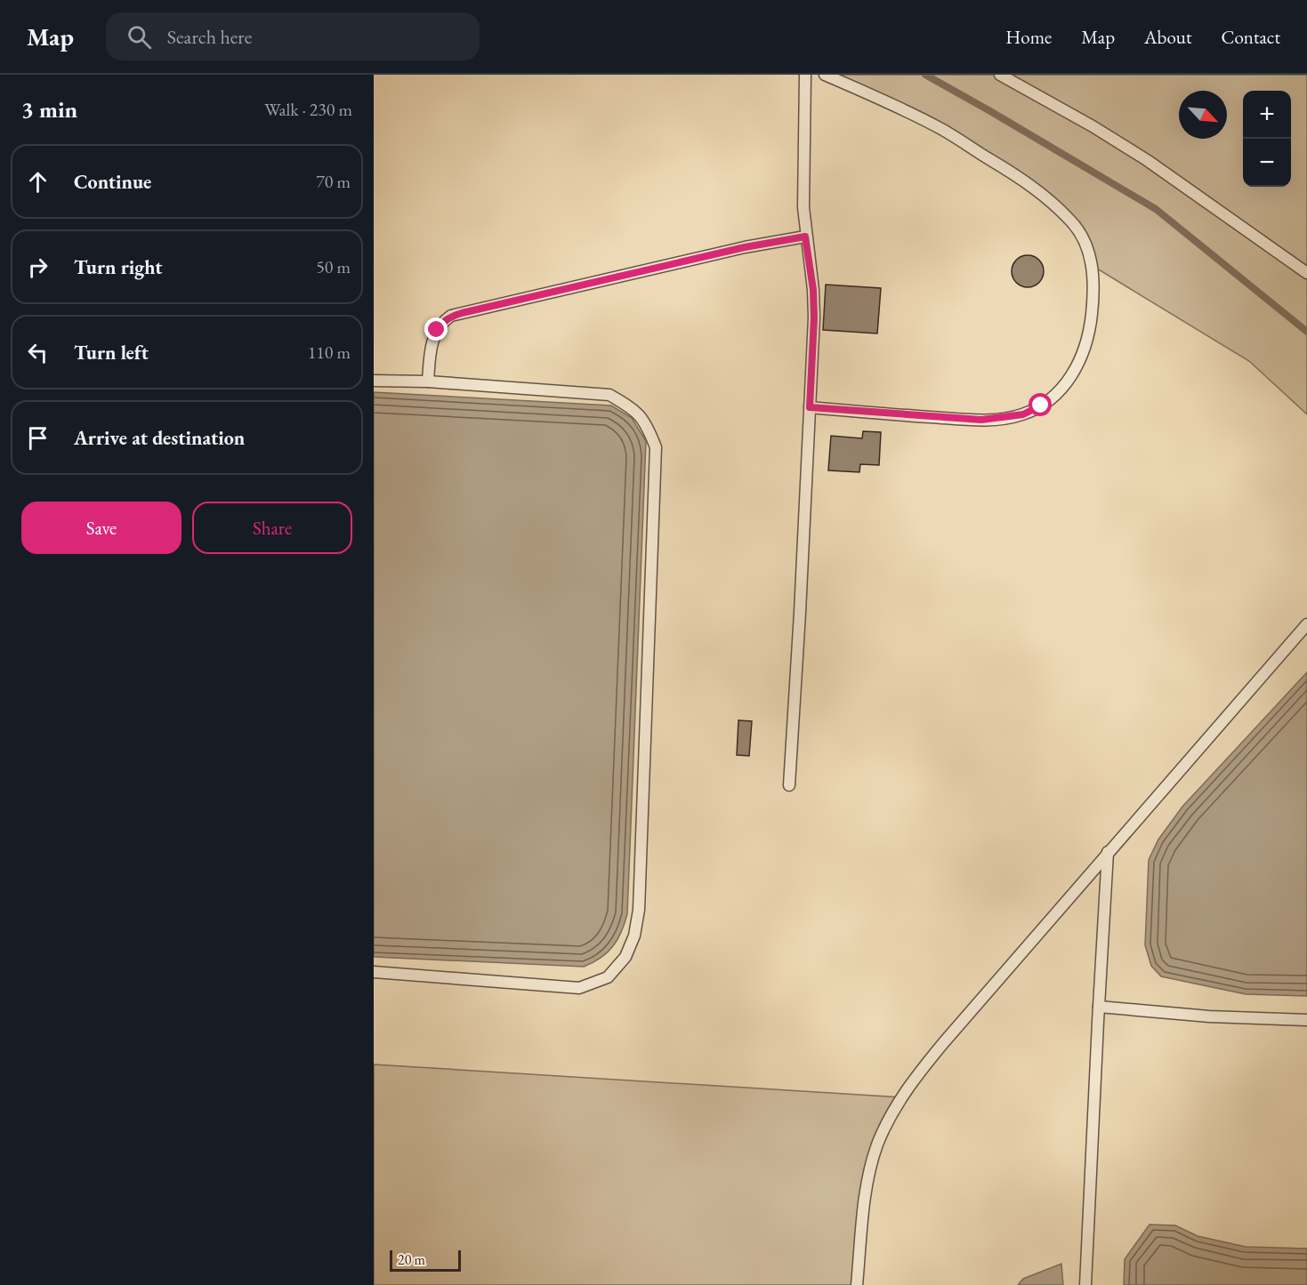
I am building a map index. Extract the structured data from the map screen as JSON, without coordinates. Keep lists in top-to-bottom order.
{
  "scale_bar": "20 m",
  "north": "bottom right",
  "page": {
    "header": "Map",
    "search": "Search here",
    "nav": [
      "Home",
      "Map",
      "About",
      "Contact"
    ],
    "heading": ["3 min", "Walk · 230 m"],
    "map_buttons": ["+", "−"],
    "list": [
      ["Continue", "70 m"],
      ["Turn right", "50 m"],
      ["Turn left", "110 m"],
      "Arrive at destination"
    ],
    "buttons": ["Save", "Share"],
    "scale": "20 m"
  }
}
